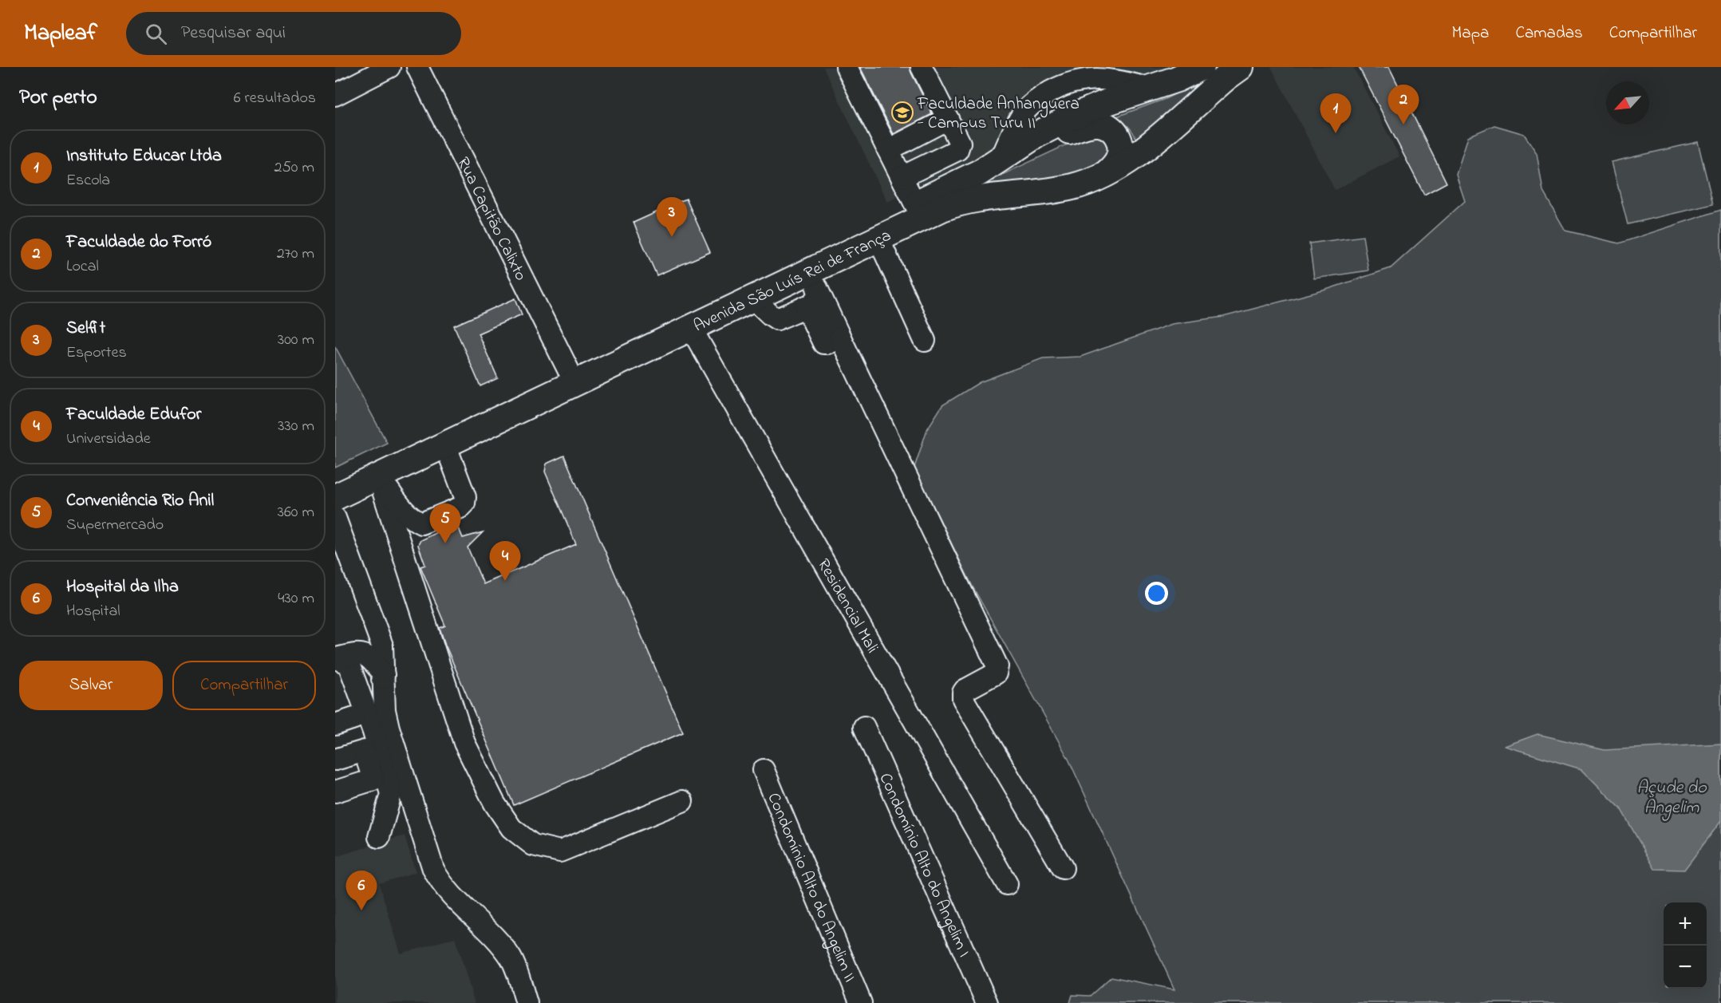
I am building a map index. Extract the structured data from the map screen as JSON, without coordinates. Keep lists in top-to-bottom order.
{
  "streets": {
    "main road": ["Avenida São Luís Rei de França"],
    "street": [
      "Rua Capitão Calixto",
      "Residencial Mali",
      "Condomínio Alto do Angelim I",
      "Condomínio Alto do Angelim II"
    ]
  },
  "crossings": [
    ["Rua Capitão Calixto", "Avenida São Luís Rei de França"],
    ["Avenida São Luís Rei de França", "Residencial Mali"]
  ],
  "water": ["Açude do Angelim"],
  "places": {
    "school or university": ["Faculdade Anhanguera - Campus Turu II"]
  },
  "north": "bottom left",
  "page": {
    "header": "Mapleaf",
    "search": "Pesquisar aqui",
    "nav": ["Mapa", "Camadas", "Compartilhar"],
    "heading": ["Por perto", "6 resultados"],
    "pins": [
      "2",
      "1",
      "3",
      "5",
      "4",
      "6"
    ],
    "list": [
      {
        "mark": "1",
        "name": "Instituto Educar Ltda",
        "note": "Escola",
        "value": "250 m"
      },
      {
        "mark": "2",
        "name": "Faculdade do Forró",
        "note": "Local",
        "value": "270 m"
      },
      {
        "mark": "3",
        "name": "Selfit",
        "note": "Esportes",
        "value": "300 m"
      },
      {
        "mark": "4",
        "name": "Faculdade Edufor",
        "note": "Universidade",
        "value": "330 m"
      },
      {
        "mark": "5",
        "name": "Conveniência Rio Anil",
        "note": "Supermercado",
        "value": "360 m"
      },
      {
        "mark": "6",
        "name": "Hospital da Ilha",
        "note": "Hospital",
        "value": "430 m"
      }
    ],
    "buttons": ["Salvar", "Compartilhar"],
    "map_buttons": ["+", "−"]
  }
}
